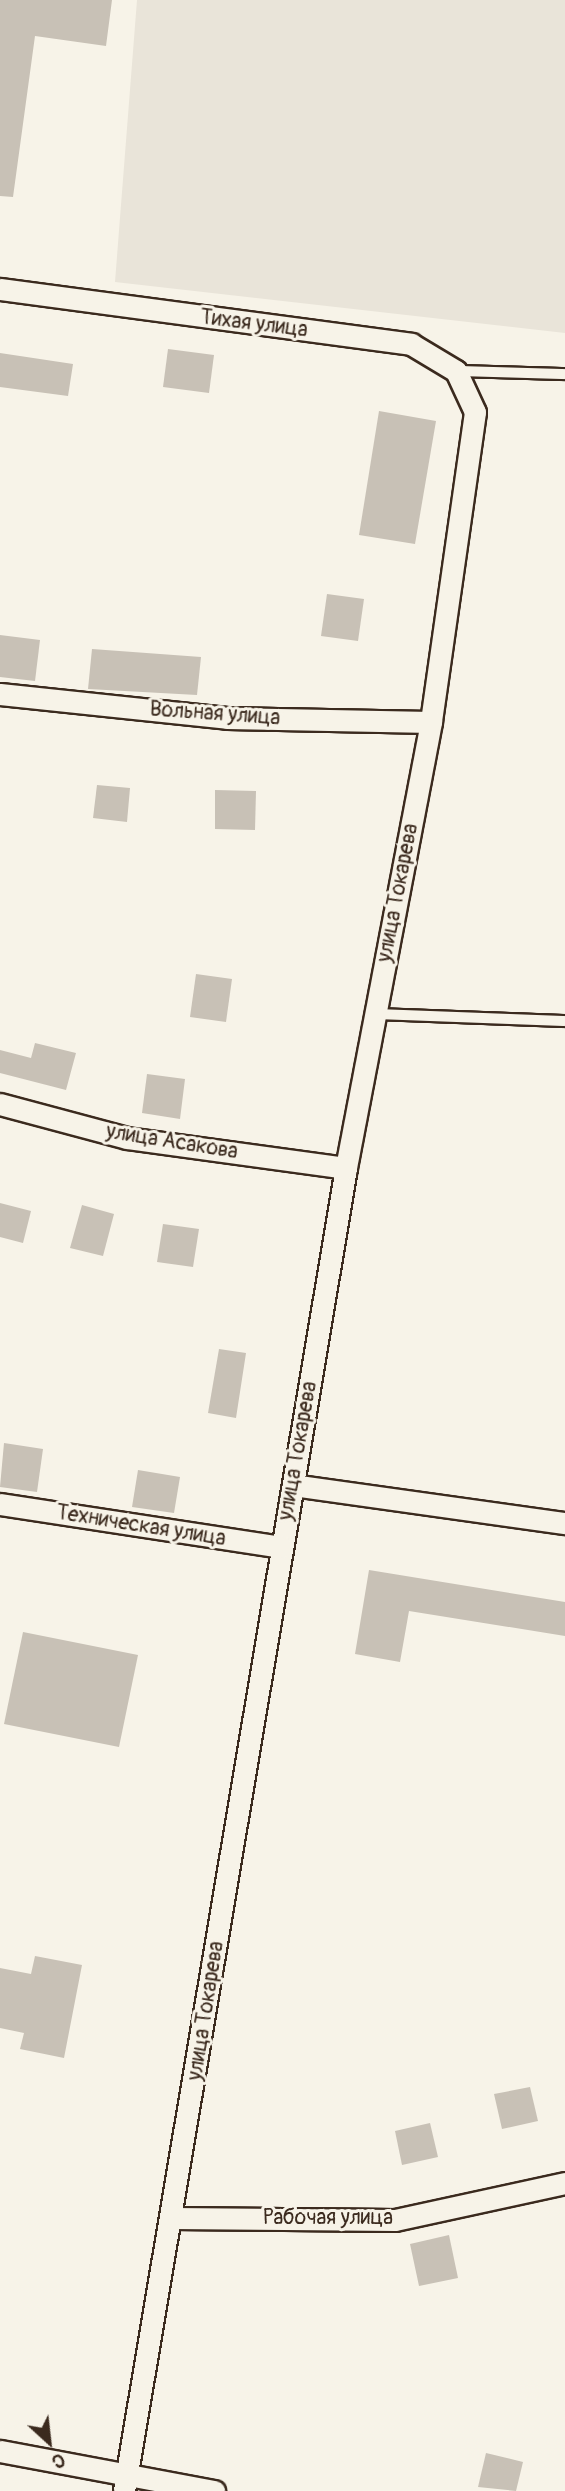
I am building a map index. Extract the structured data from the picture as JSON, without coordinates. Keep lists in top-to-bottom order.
{
  "streets": {
    "street": [
      "Тихая улица",
      "Вольная улица",
      "улица Токарева",
      "улица Асакова",
      "Техническая улица",
      "Рабочая улица"
    ]
  },
  "crossings": [
    ["Тихая улица", "улица Токарева"],
    ["Вольная улица", "улица Токарева"],
    ["улица Токарева", "улица Асакова"],
    ["улица Токарева", "Техническая улица"],
    ["улица Токарева", "Рабочая улица"]
  ],
  "north": "bottom right"
}
